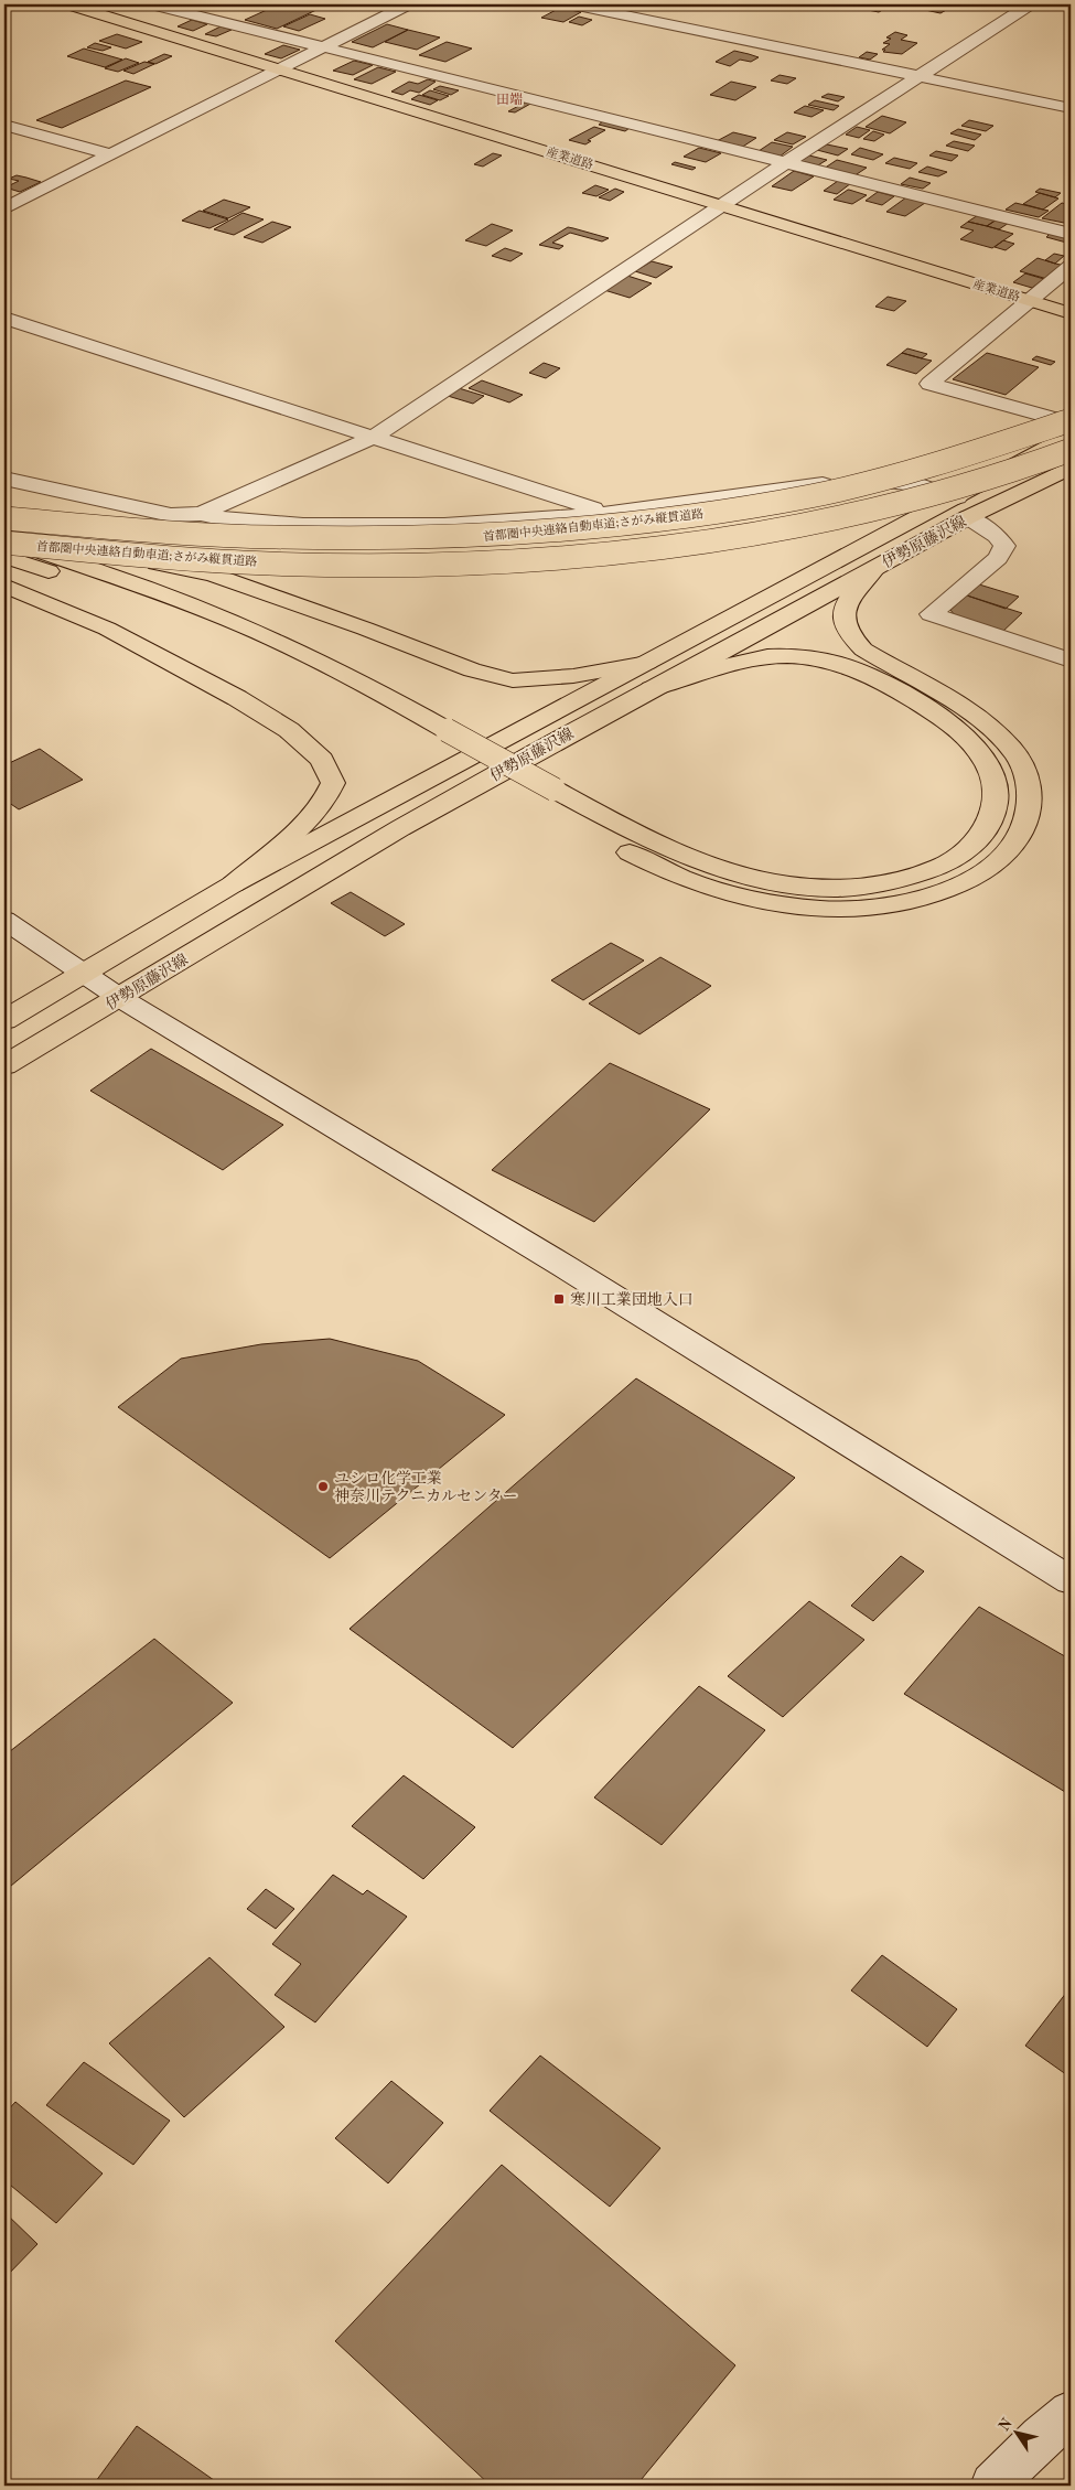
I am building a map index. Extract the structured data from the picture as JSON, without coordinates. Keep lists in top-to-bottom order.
{
  "streets": {
    "main road": ["産業道路", "首都圏中央連絡自動車道;さがみ縦貫道路", "伊勢原藤沢線"]
  },
  "districts": ["田端"],
  "places": {
    "transit": ["寒川工業団地入口"],
    "other": ["ユシロ化学工業 神奈川テクニカルセンター"]
  },
  "north": "top left"
}
